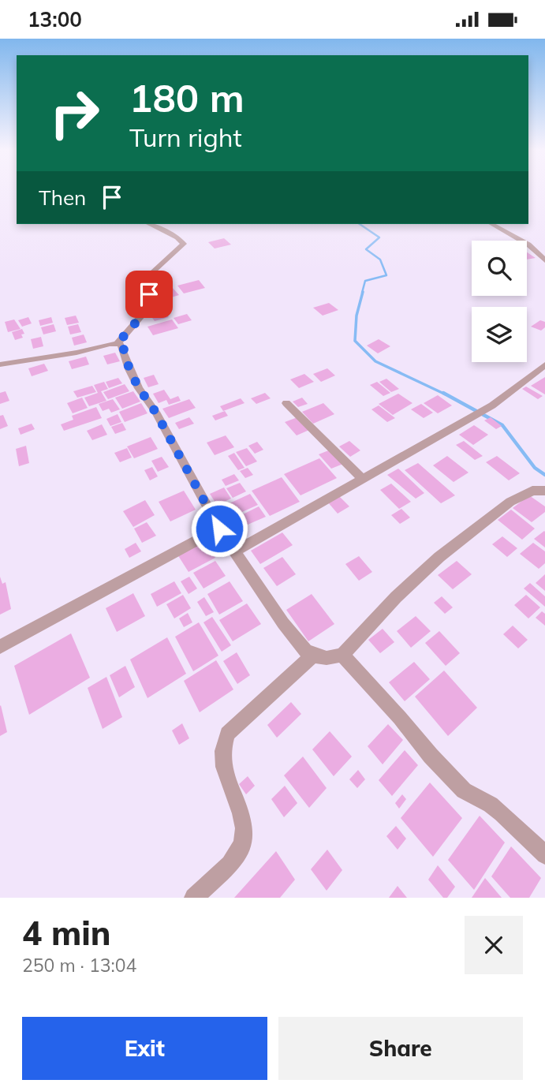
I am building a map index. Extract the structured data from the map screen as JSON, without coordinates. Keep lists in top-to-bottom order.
{
  "page": {
    "status": "13:00",
    "turn": ["180 m", "Turn right"],
    "then": "Then",
    "heading": ["4 min", "250 m · 13:04"],
    "buttons": ["Exit", "Share"]
  }
}
